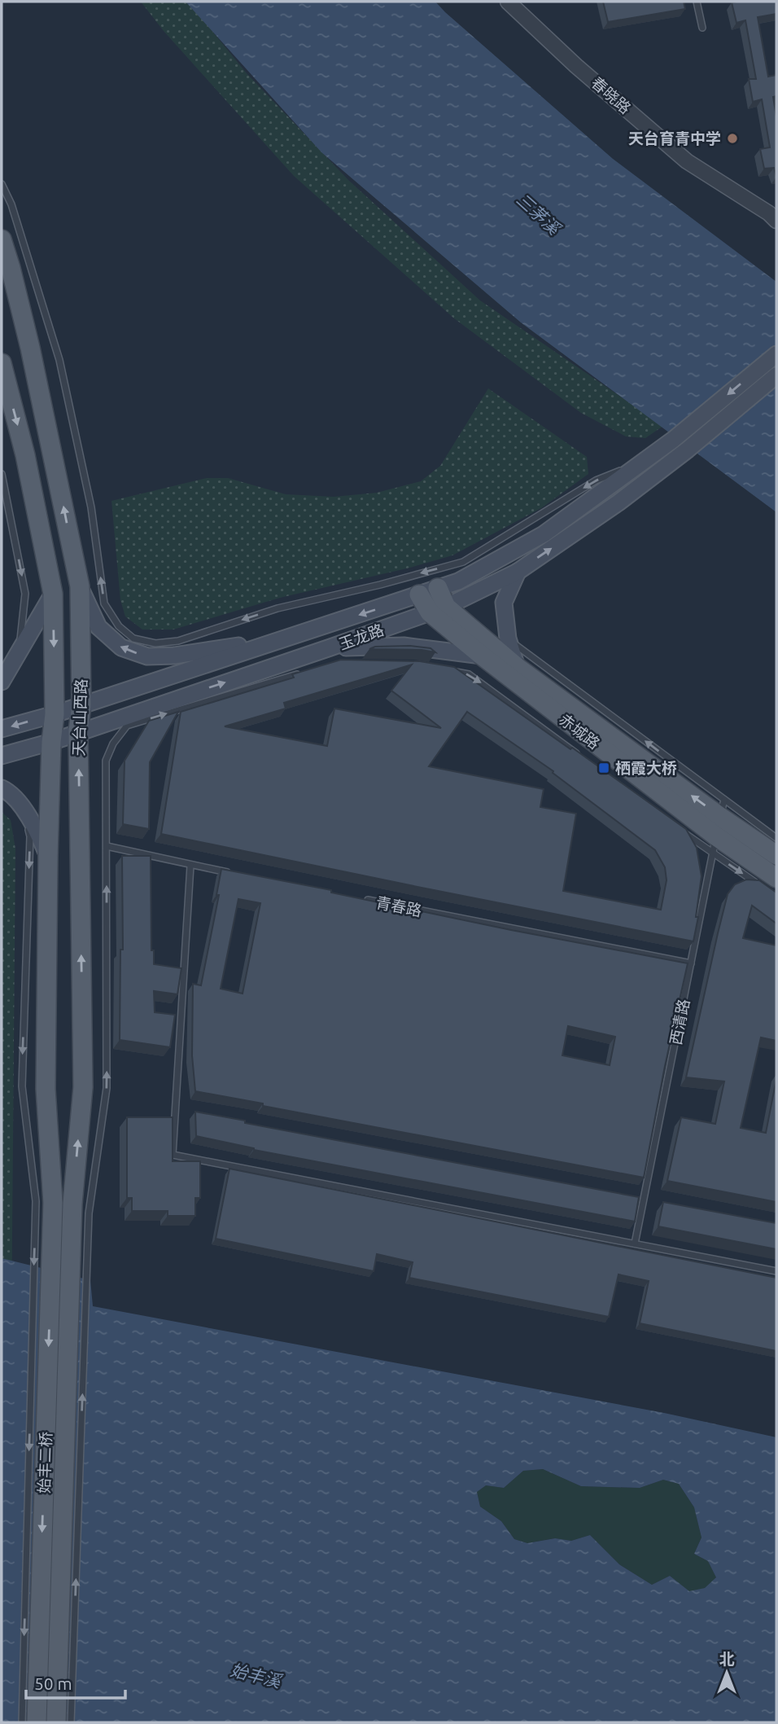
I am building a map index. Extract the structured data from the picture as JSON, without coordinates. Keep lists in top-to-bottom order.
{
  "streets": {
    "main road": [
      "玉龙路",
      "天台山西路",
      "赤城路",
      "始丰二桥"
    ],
    "street": ["春晓路"],
    "lane": ["青春路", "西清路"]
  },
  "crossings": [
    ["玉龙路", "天台山西路"],
    ["玉龙路", "赤城路"],
    ["天台山西路", "始丰二桥"],
    ["赤城路", "西清路"],
    ["青春路", "西清路"]
  ],
  "water": ["三茅溪", "始丰溪"],
  "places": {
    "other": ["天台育青中学"],
    "transit": ["栖霞大桥"]
  },
  "scale_bar": "50 m",
  "north": "top"
}
